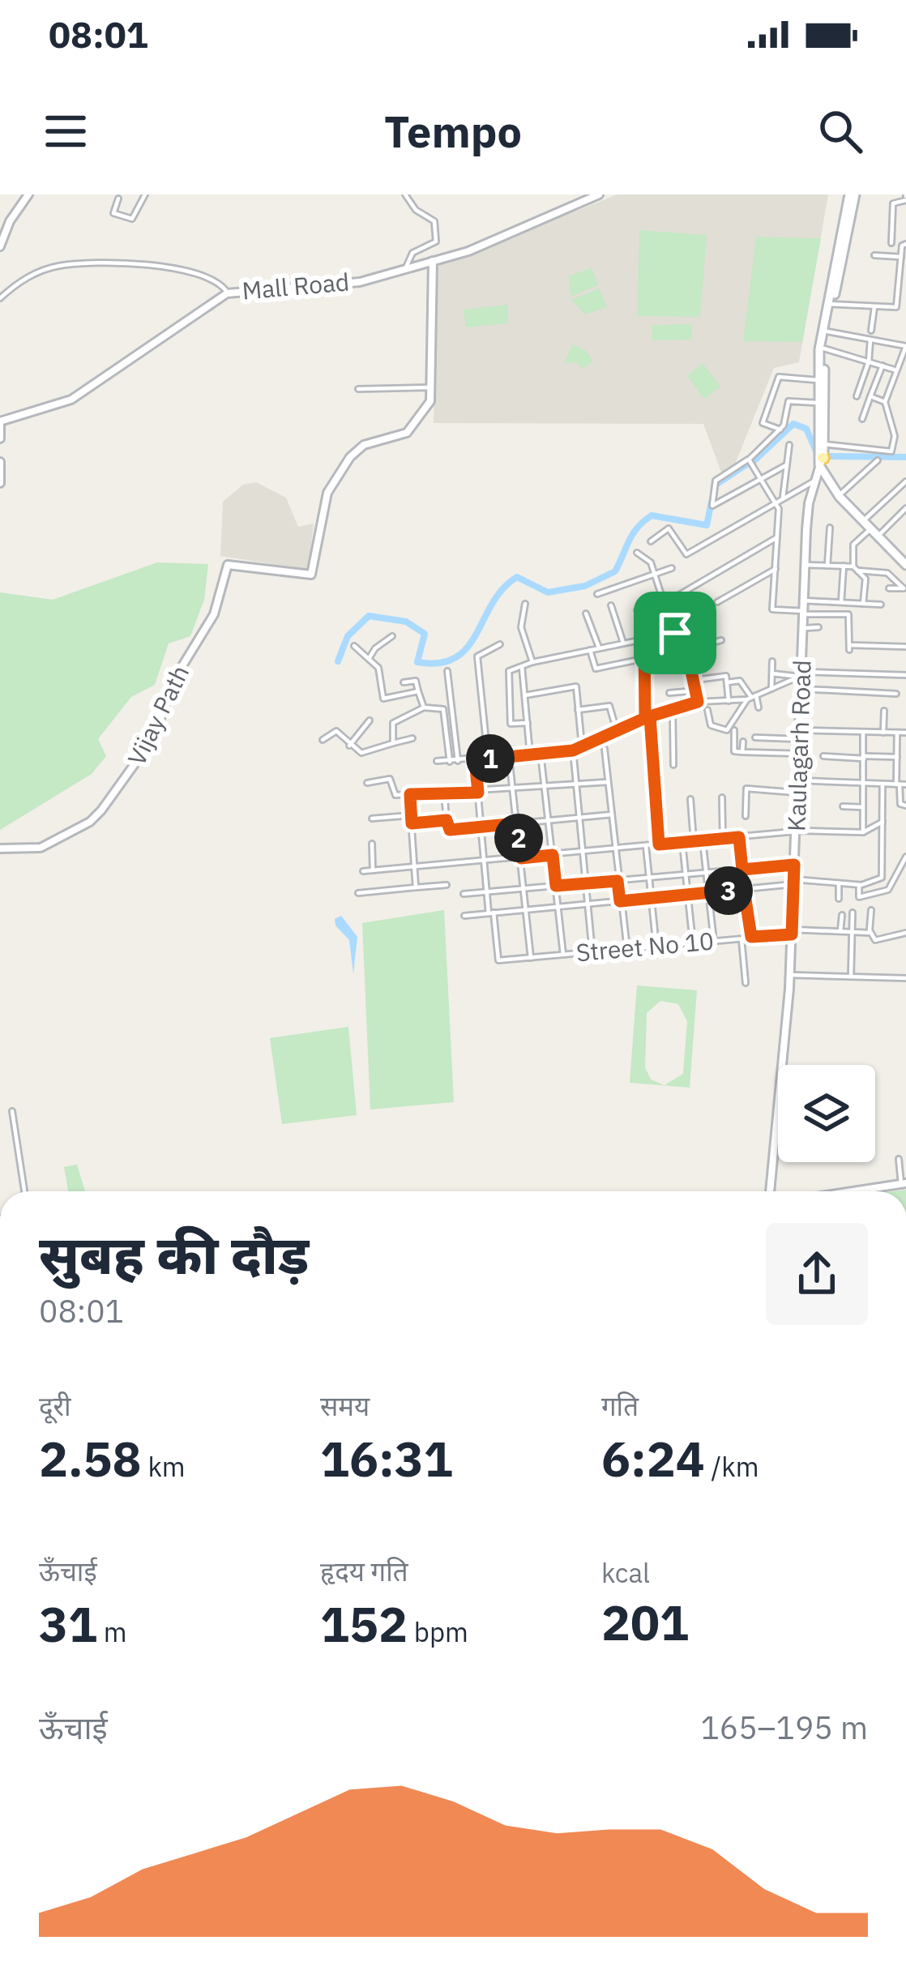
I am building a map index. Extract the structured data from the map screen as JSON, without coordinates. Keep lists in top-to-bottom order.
{
  "streets": {
    "street": [
      "Mall Road",
      "Vijay Path",
      "Kaulagarh Road",
      "Street No 10"
    ]
  },
  "crossings": [
    ["Kaulagarh Road", "Street No 10"]
  ],
  "page": {
    "status": "08:01",
    "header": "Tempo",
    "pins": ["1", "2", "3"],
    "heading": ["सुबह की दौड़", "08:01"],
    "stats": [
      ["दूरी", "2.58 km"],
      ["समय", "16:31"],
      ["गति", "6:24 /km"],
      ["ऊँचाई", "31 m"],
      ["हृदय गति", "152 bpm"],
      ["kcal", "201"]
    ],
    "chart": ["ऊँचाई", "165–195 m"]
  }
}
